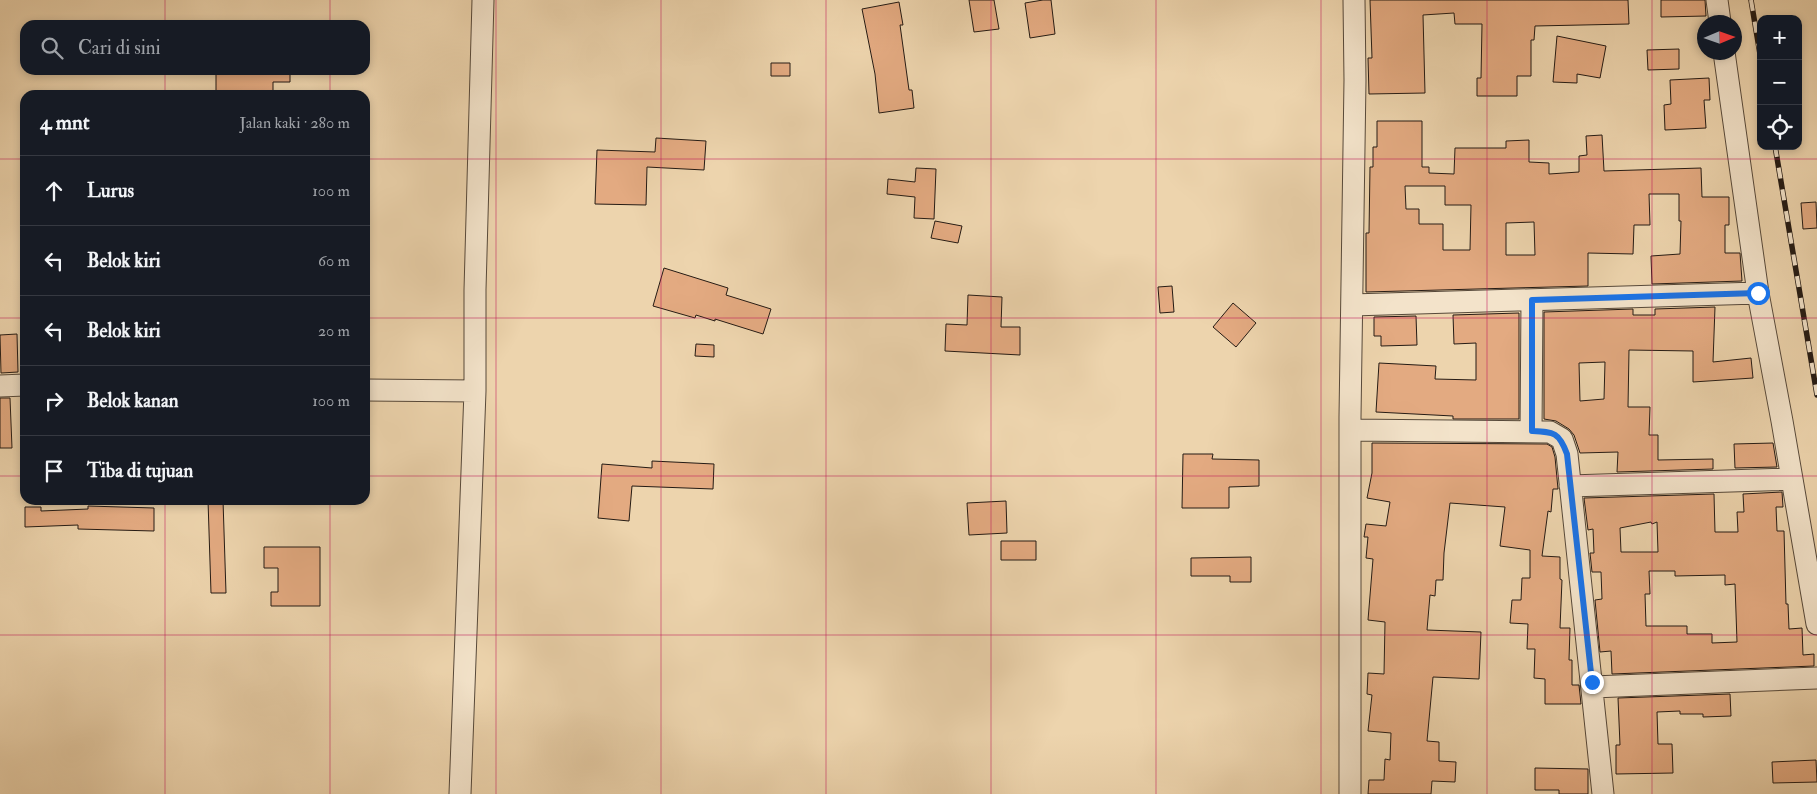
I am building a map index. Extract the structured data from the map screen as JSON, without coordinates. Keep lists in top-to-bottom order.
{
  "north": "right",
  "page": {
    "map_buttons": ["+", "−"],
    "search": "Cari di sini",
    "heading": ["4 mnt", "Jalan kaki · 280 m"],
    "list": [
      ["Lurus", "100 m"],
      ["Belok kiri", "60 m"],
      ["Belok kiri", "20 m"],
      ["Belok kanan", "100 m"],
      "Tiba di tujuan"
    ]
  }
}
